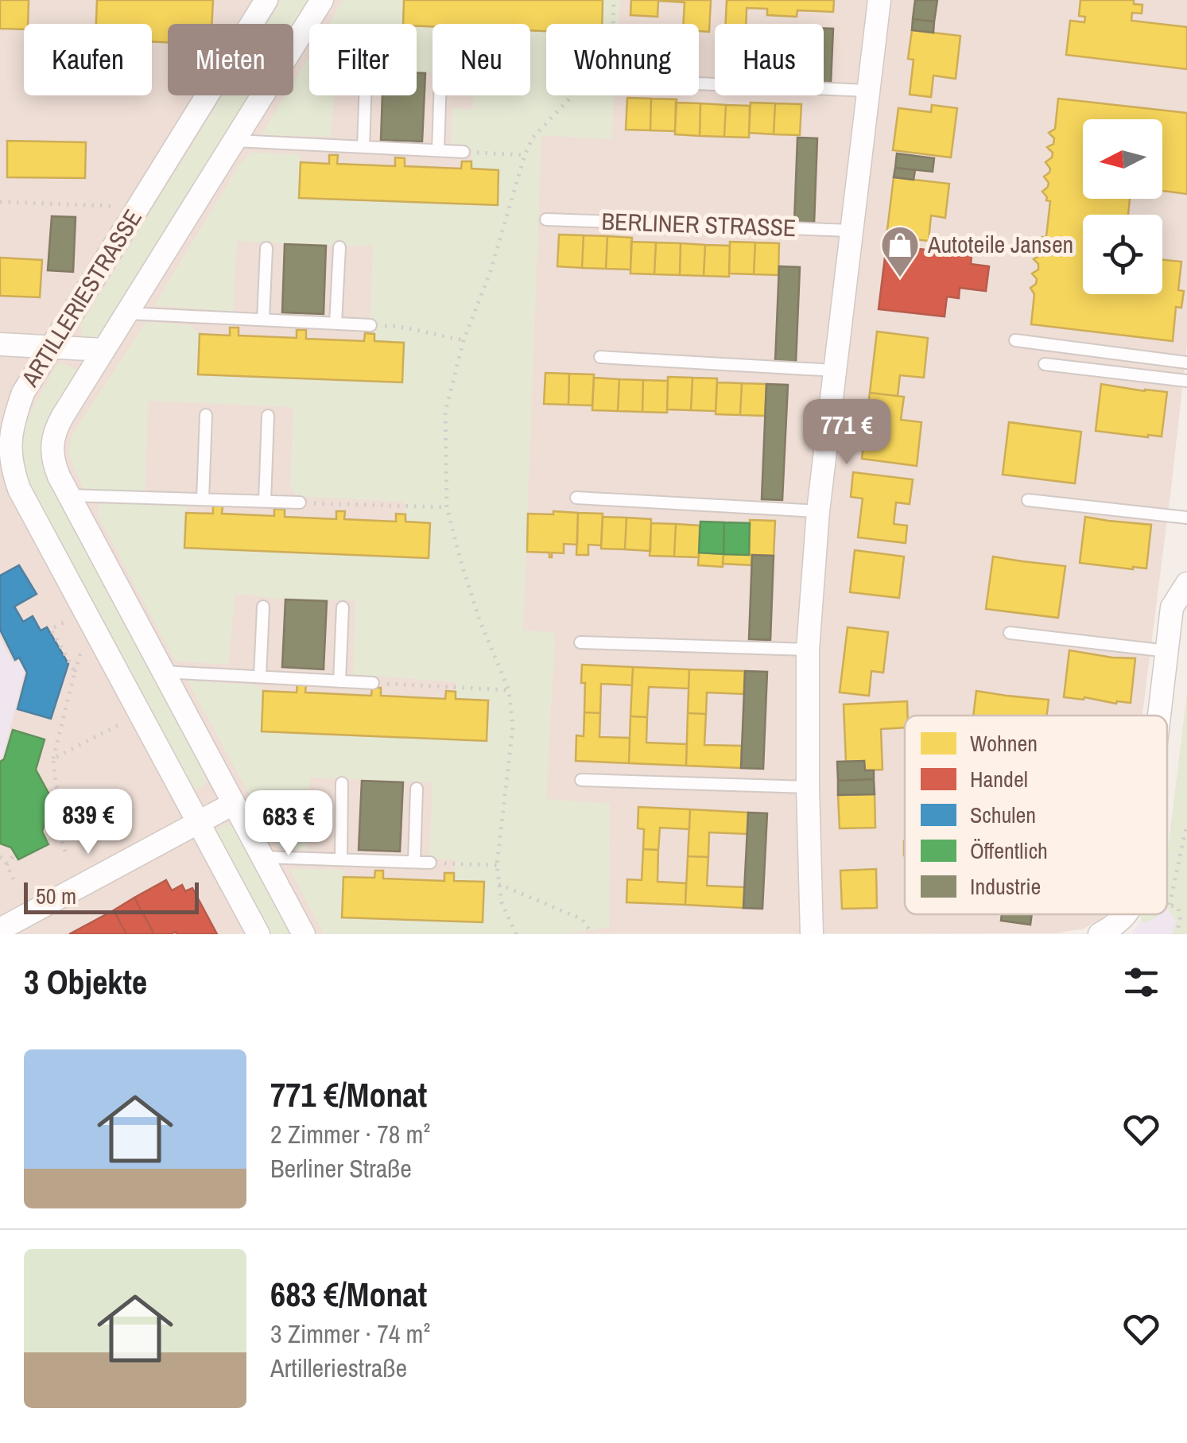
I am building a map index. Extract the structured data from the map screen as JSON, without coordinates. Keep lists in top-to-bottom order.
{
  "streets": {
    "street": ["ARTILLERIESTRASSE"],
    "lane": ["BERLINER STRASSE"]
  },
  "places": {
    "shop": ["Autoteile Jansen"]
  },
  "legend": [
    "Wohnen",
    "Handel",
    "Schulen",
    "Öffentlich",
    "Industrie"
  ],
  "scale_bar": "50 m",
  "north": "left",
  "page": {
    "chip": [
      "Kaufen",
      "Mieten",
      "Filter",
      "Neu",
      "Wohnung",
      "Haus"
    ],
    "price": ["771 €", "839 €", "683 €"],
    "scale": "50 m",
    "heading": "3 Objekte",
    "list": [
      {
        "name": "771 €/Monat",
        "note": "2 Zimmer · 78 m² · Berliner Straße"
      },
      {
        "name": "683 €/Monat",
        "note": "3 Zimmer · 74 m² · Artilleriestraße"
      }
    ]
  }
}
